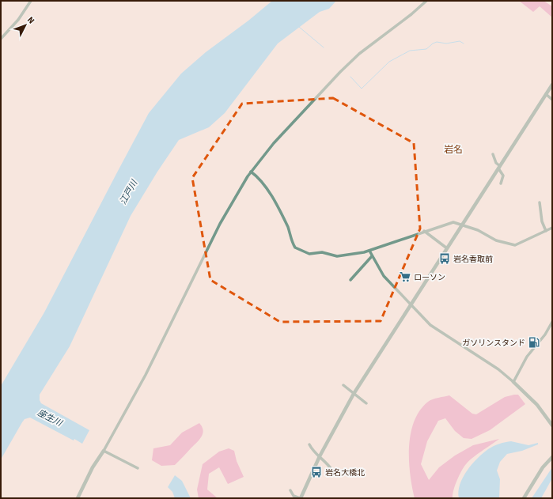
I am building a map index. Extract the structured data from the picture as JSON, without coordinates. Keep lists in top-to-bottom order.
{
  "districts": ["岩名"],
  "water": ["江戸川", "座生川"],
  "places": {
    "bus stop": ["岩名香取前", "岩名大橋北"],
    "supermarket": ["ローソン"],
    "fuel station": ["ガソリンスタンド"]
  },
  "north": "top right"
}
